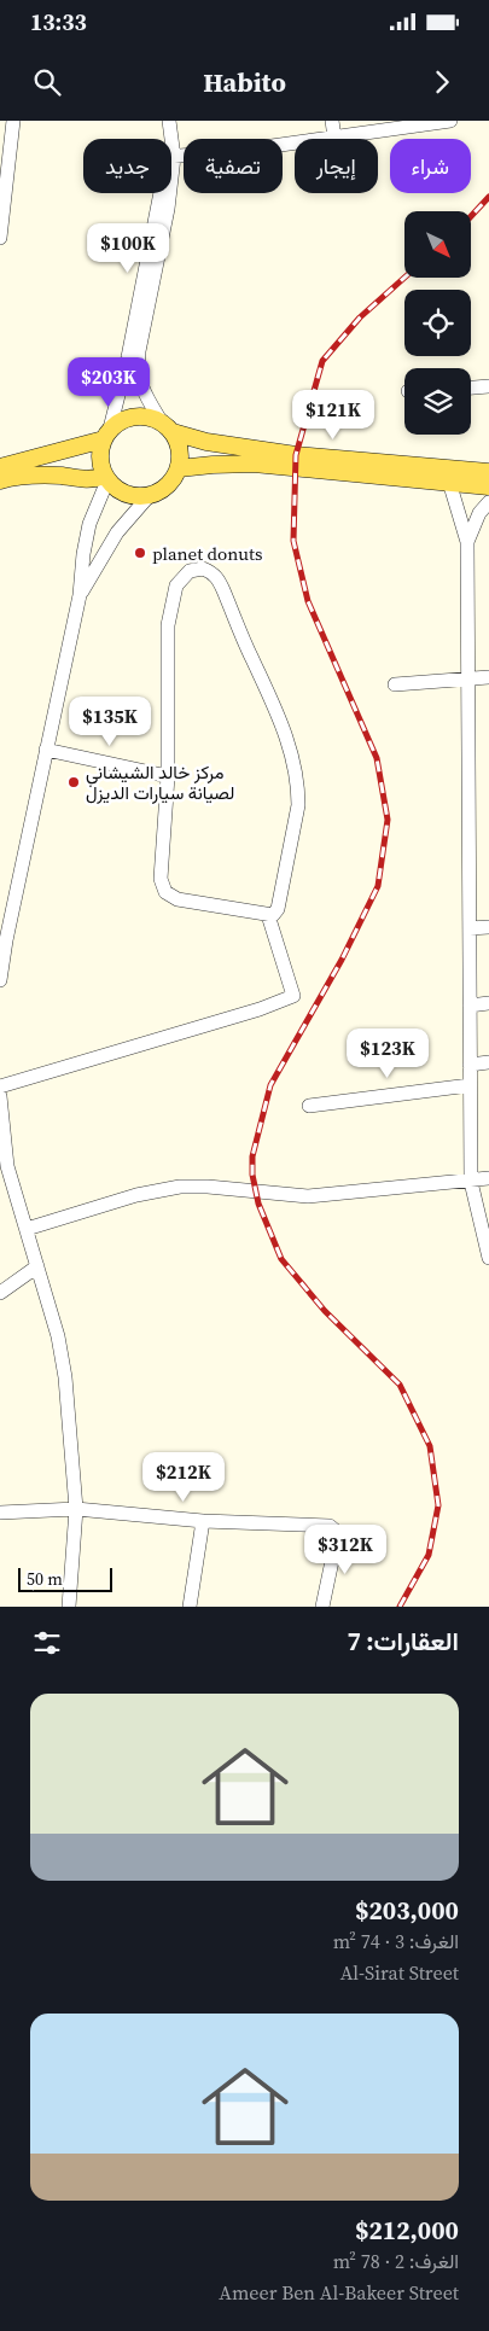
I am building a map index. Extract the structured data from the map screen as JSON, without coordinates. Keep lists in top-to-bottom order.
{
  "places": ["planet donuts", "مركز خالد الشيشاني لصيانة سيارات الديزل"],
  "scale_bar": "50 m",
  "north": "bottom right",
  "page": {
    "status": "13:33",
    "header": "Habito",
    "chip": [
      "شراء",
      "إيجار",
      "تصفية",
      "جديد"
    ],
    "price": [
      "$100K",
      "$203K",
      "$121K",
      "$135K",
      "$123K",
      "$212K",
      "$312K"
    ],
    "scale": "50 m",
    "heading": "العقارات: 7",
    "list": [
      {
        "name": "$203,000",
        "note": "الغرف: 3 · 74 m² · Al-Sirat Street"
      },
      {
        "name": "$212,000",
        "note": "الغرف: 2 · 78 m² · Ameer Ben Al-Bakeer Street"
      }
    ]
  }
}
